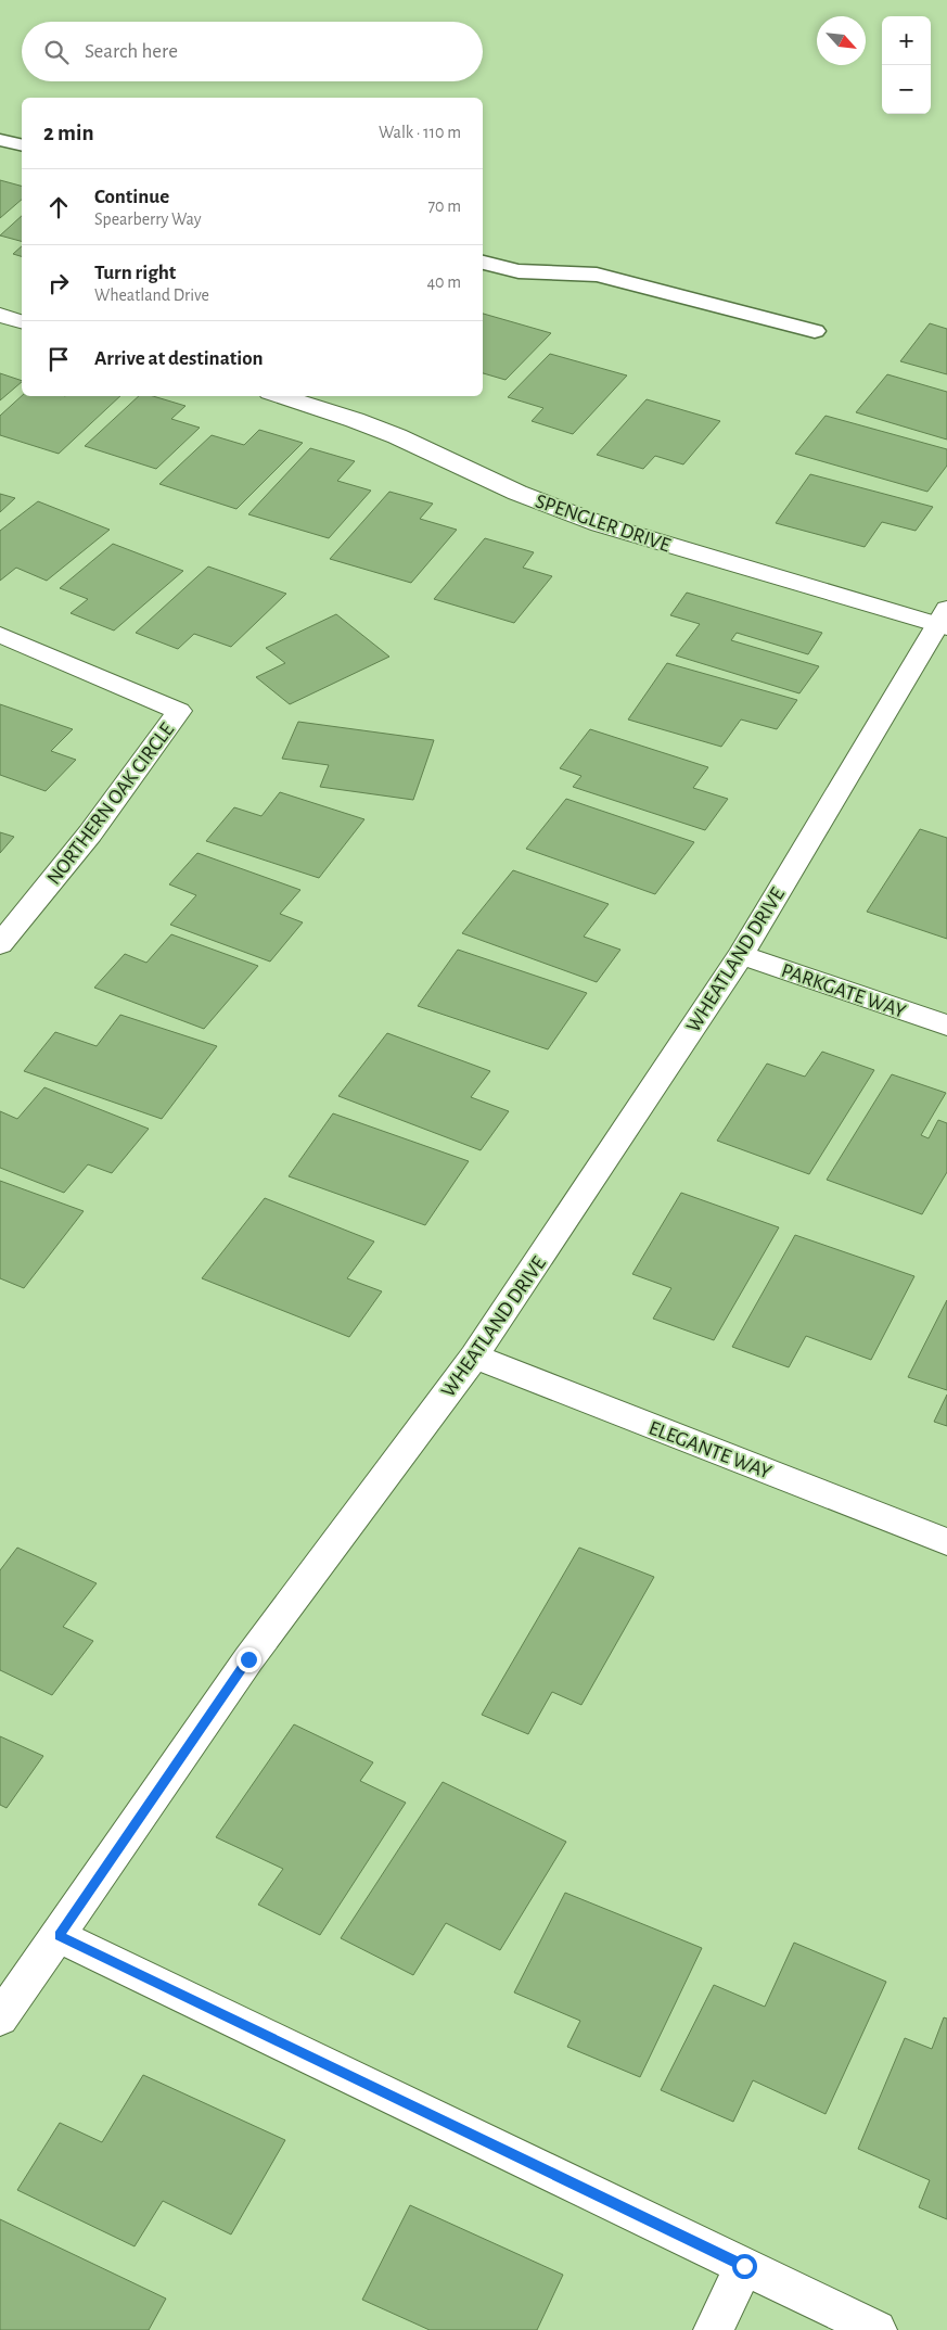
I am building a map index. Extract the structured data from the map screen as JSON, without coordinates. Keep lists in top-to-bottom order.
{
  "streets": {
    "street": [
      "SPENGLER DRIVE",
      "NORTHERN OAK CIRCLE",
      "WHEATLAND DRIVE",
      "PARKGATE WAY",
      "ELEGANTE WAY"
    ]
  },
  "crossings": [
    ["SPENGLER DRIVE", "WHEATLAND DRIVE"],
    ["WHEATLAND DRIVE", "PARKGATE WAY"],
    ["WHEATLAND DRIVE", "ELEGANTE WAY"]
  ],
  "north": "bottom right",
  "page": {
    "map_buttons": ["+", "−"],
    "search": "Search here",
    "heading": ["2 min", "Walk · 110 m"],
    "list": [
      ["Continue", "Spearberry Way", "70 m"],
      ["Turn right", "Wheatland Drive", "40 m"],
      "Arrive at destination"
    ]
  }
}
